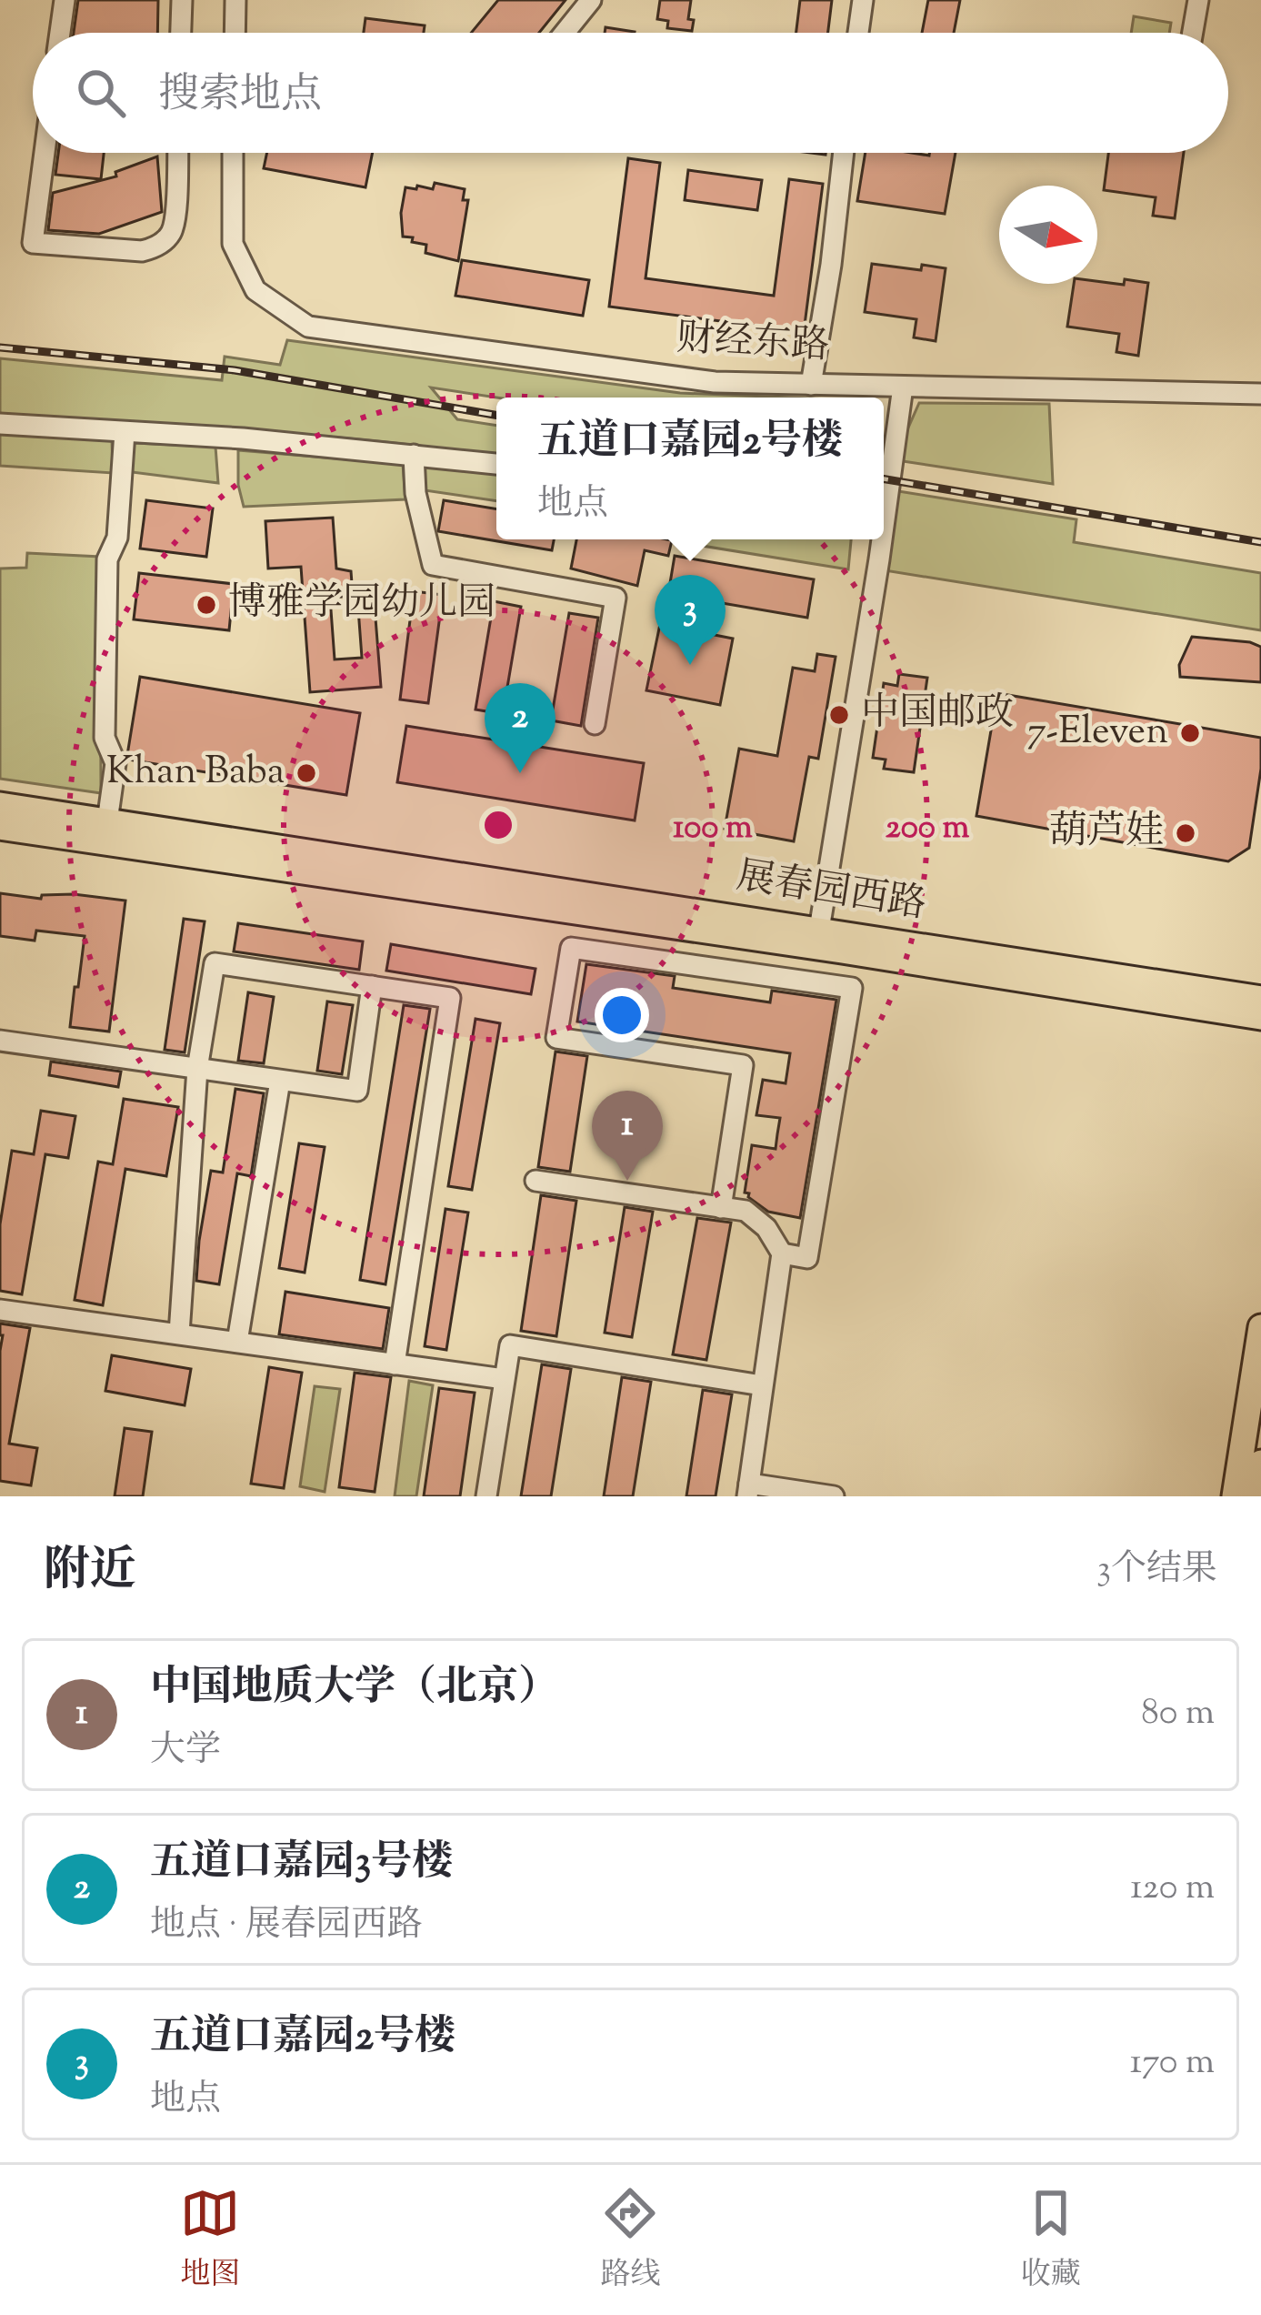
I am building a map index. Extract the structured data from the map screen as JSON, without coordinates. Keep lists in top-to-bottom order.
{
  "streets": {
    "main road": ["展春园西路"],
    "street": ["财经东路"]
  },
  "places": [
    "博雅学园幼儿园",
    "中国邮政",
    "7-Eleven",
    "Khan Baba",
    "葫芦娃"
  ],
  "north": "right",
  "page": {
    "search": "搜索地点",
    "popup": ["五道口嘉园2号楼", "地点"],
    "pins": ["3", "2", "1"],
    "heading": ["附近", "3个结果"],
    "list": [
      {
        "mark": "1",
        "name": "中国地质大学（北京）",
        "note": "大学",
        "value": "80 m"
      },
      {
        "mark": "2",
        "name": "五道口嘉园3号楼",
        "note": "地点 · 展春园西路",
        "value": "120 m"
      },
      {
        "mark": "3",
        "name": "五道口嘉园2号楼",
        "note": "地点",
        "value": "170 m"
      }
    ],
    "nav": ["地图", "路线", "收藏"]
  },
  "rings": ["100 m", "200 m"]
}
